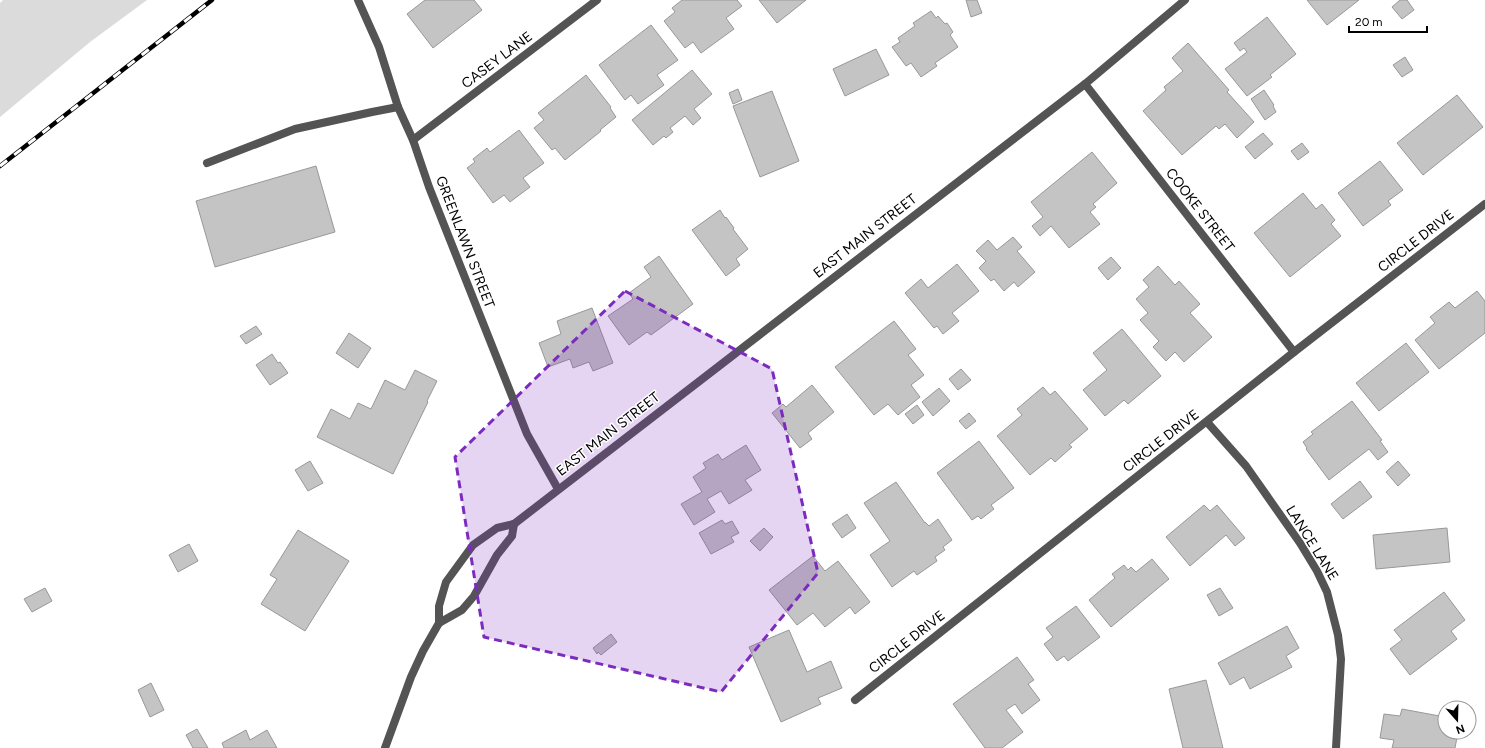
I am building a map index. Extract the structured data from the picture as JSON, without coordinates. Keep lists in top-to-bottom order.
{
  "streets": {
    "street": [
      "CASEY LANE",
      "COOKE STREET",
      "EAST MAIN STREET",
      "CIRCLE DRIVE",
      "GREENLAWN STREET",
      "LANCE LANE"
    ]
  },
  "crossings": [
    ["CASEY LANE", "GREENLAWN STREET"],
    ["COOKE STREET", "EAST MAIN STREET"],
    ["COOKE STREET", "CIRCLE DRIVE"],
    ["EAST MAIN STREET", "GREENLAWN STREET"],
    ["CIRCLE DRIVE", "LANCE LANE"]
  ],
  "scale_bar": "20 m",
  "north": "bottom"
}
